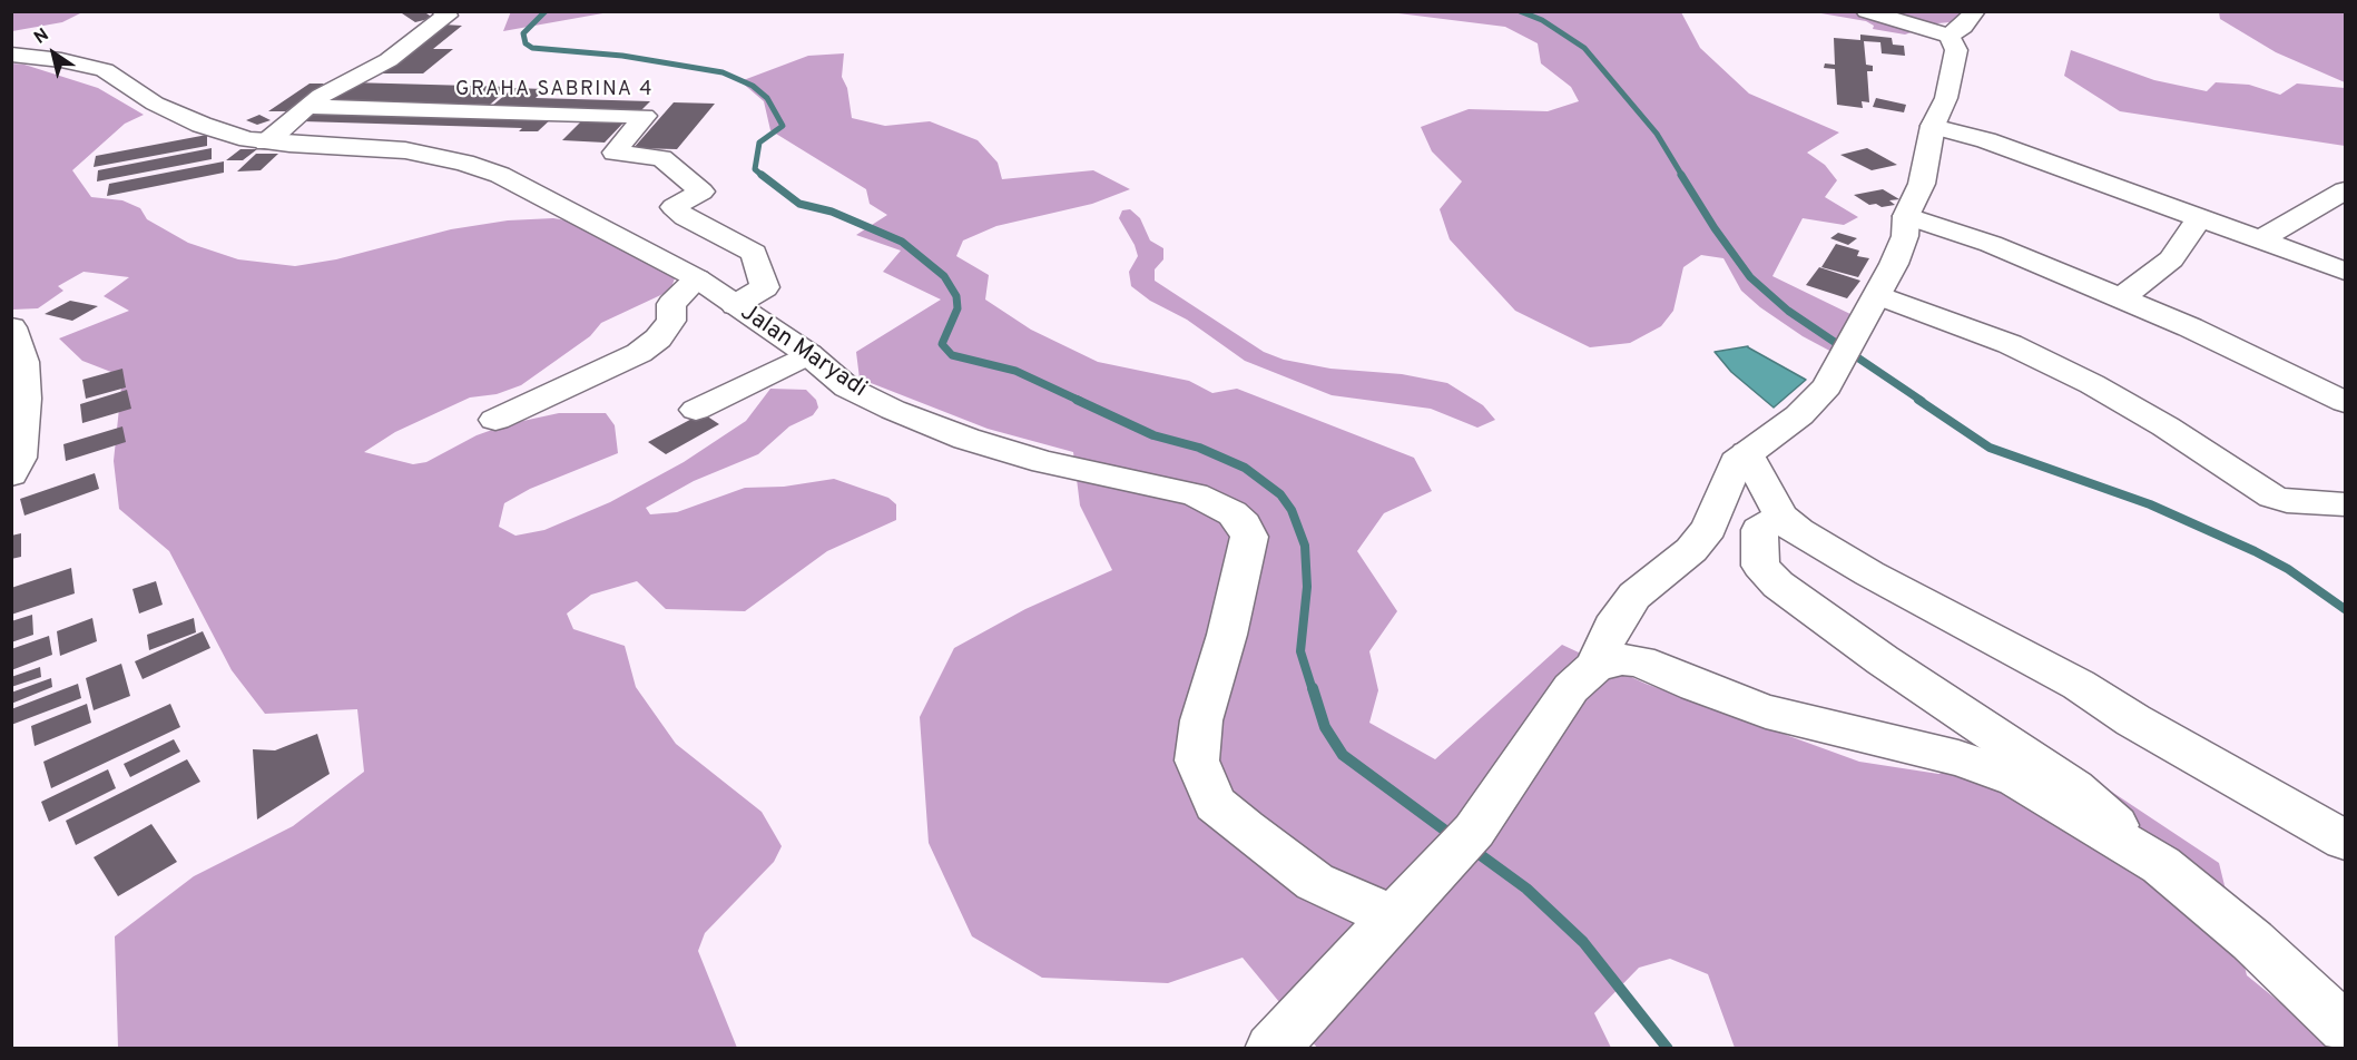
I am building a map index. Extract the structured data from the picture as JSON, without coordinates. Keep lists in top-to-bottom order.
{
  "streets": {
    "street": ["Jalan Maryadi"]
  },
  "districts": ["GRAHA SABRINA 4"],
  "north": "top left"
}
